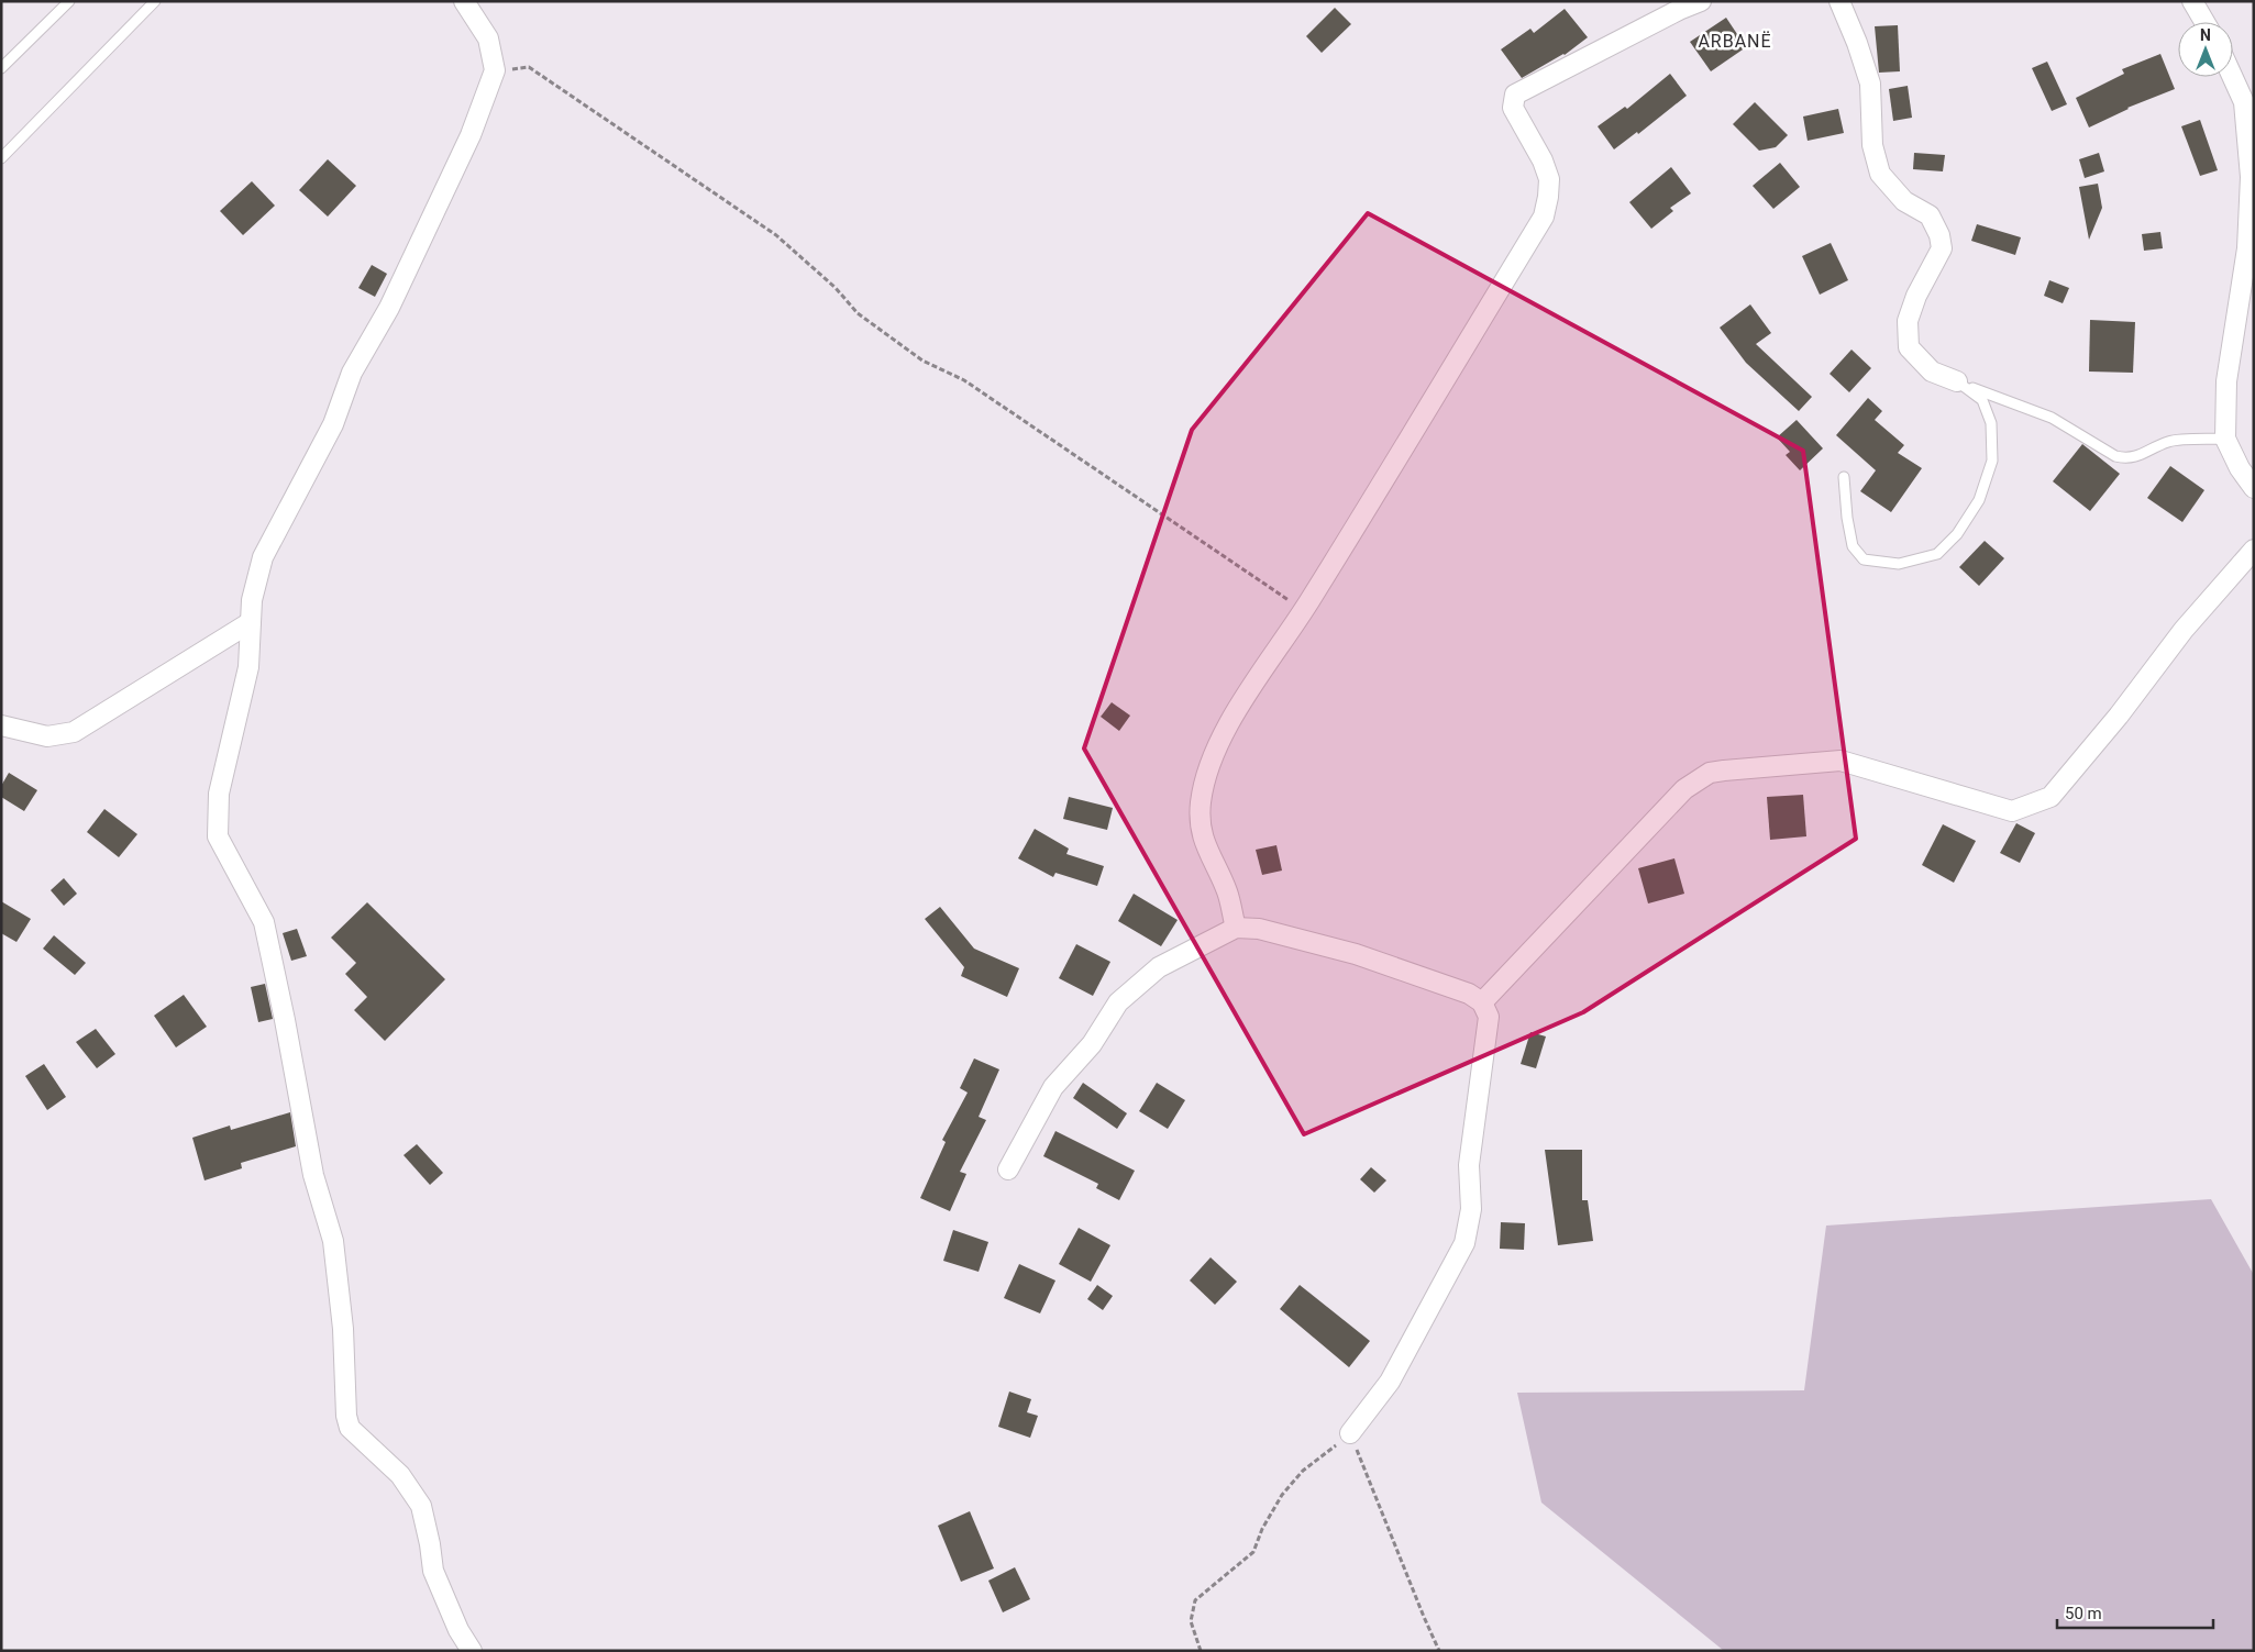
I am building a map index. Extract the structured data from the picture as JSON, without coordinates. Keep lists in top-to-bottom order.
{
  "districts": ["ARBANË"],
  "scale_bar": "50 m",
  "north": "top"
}
